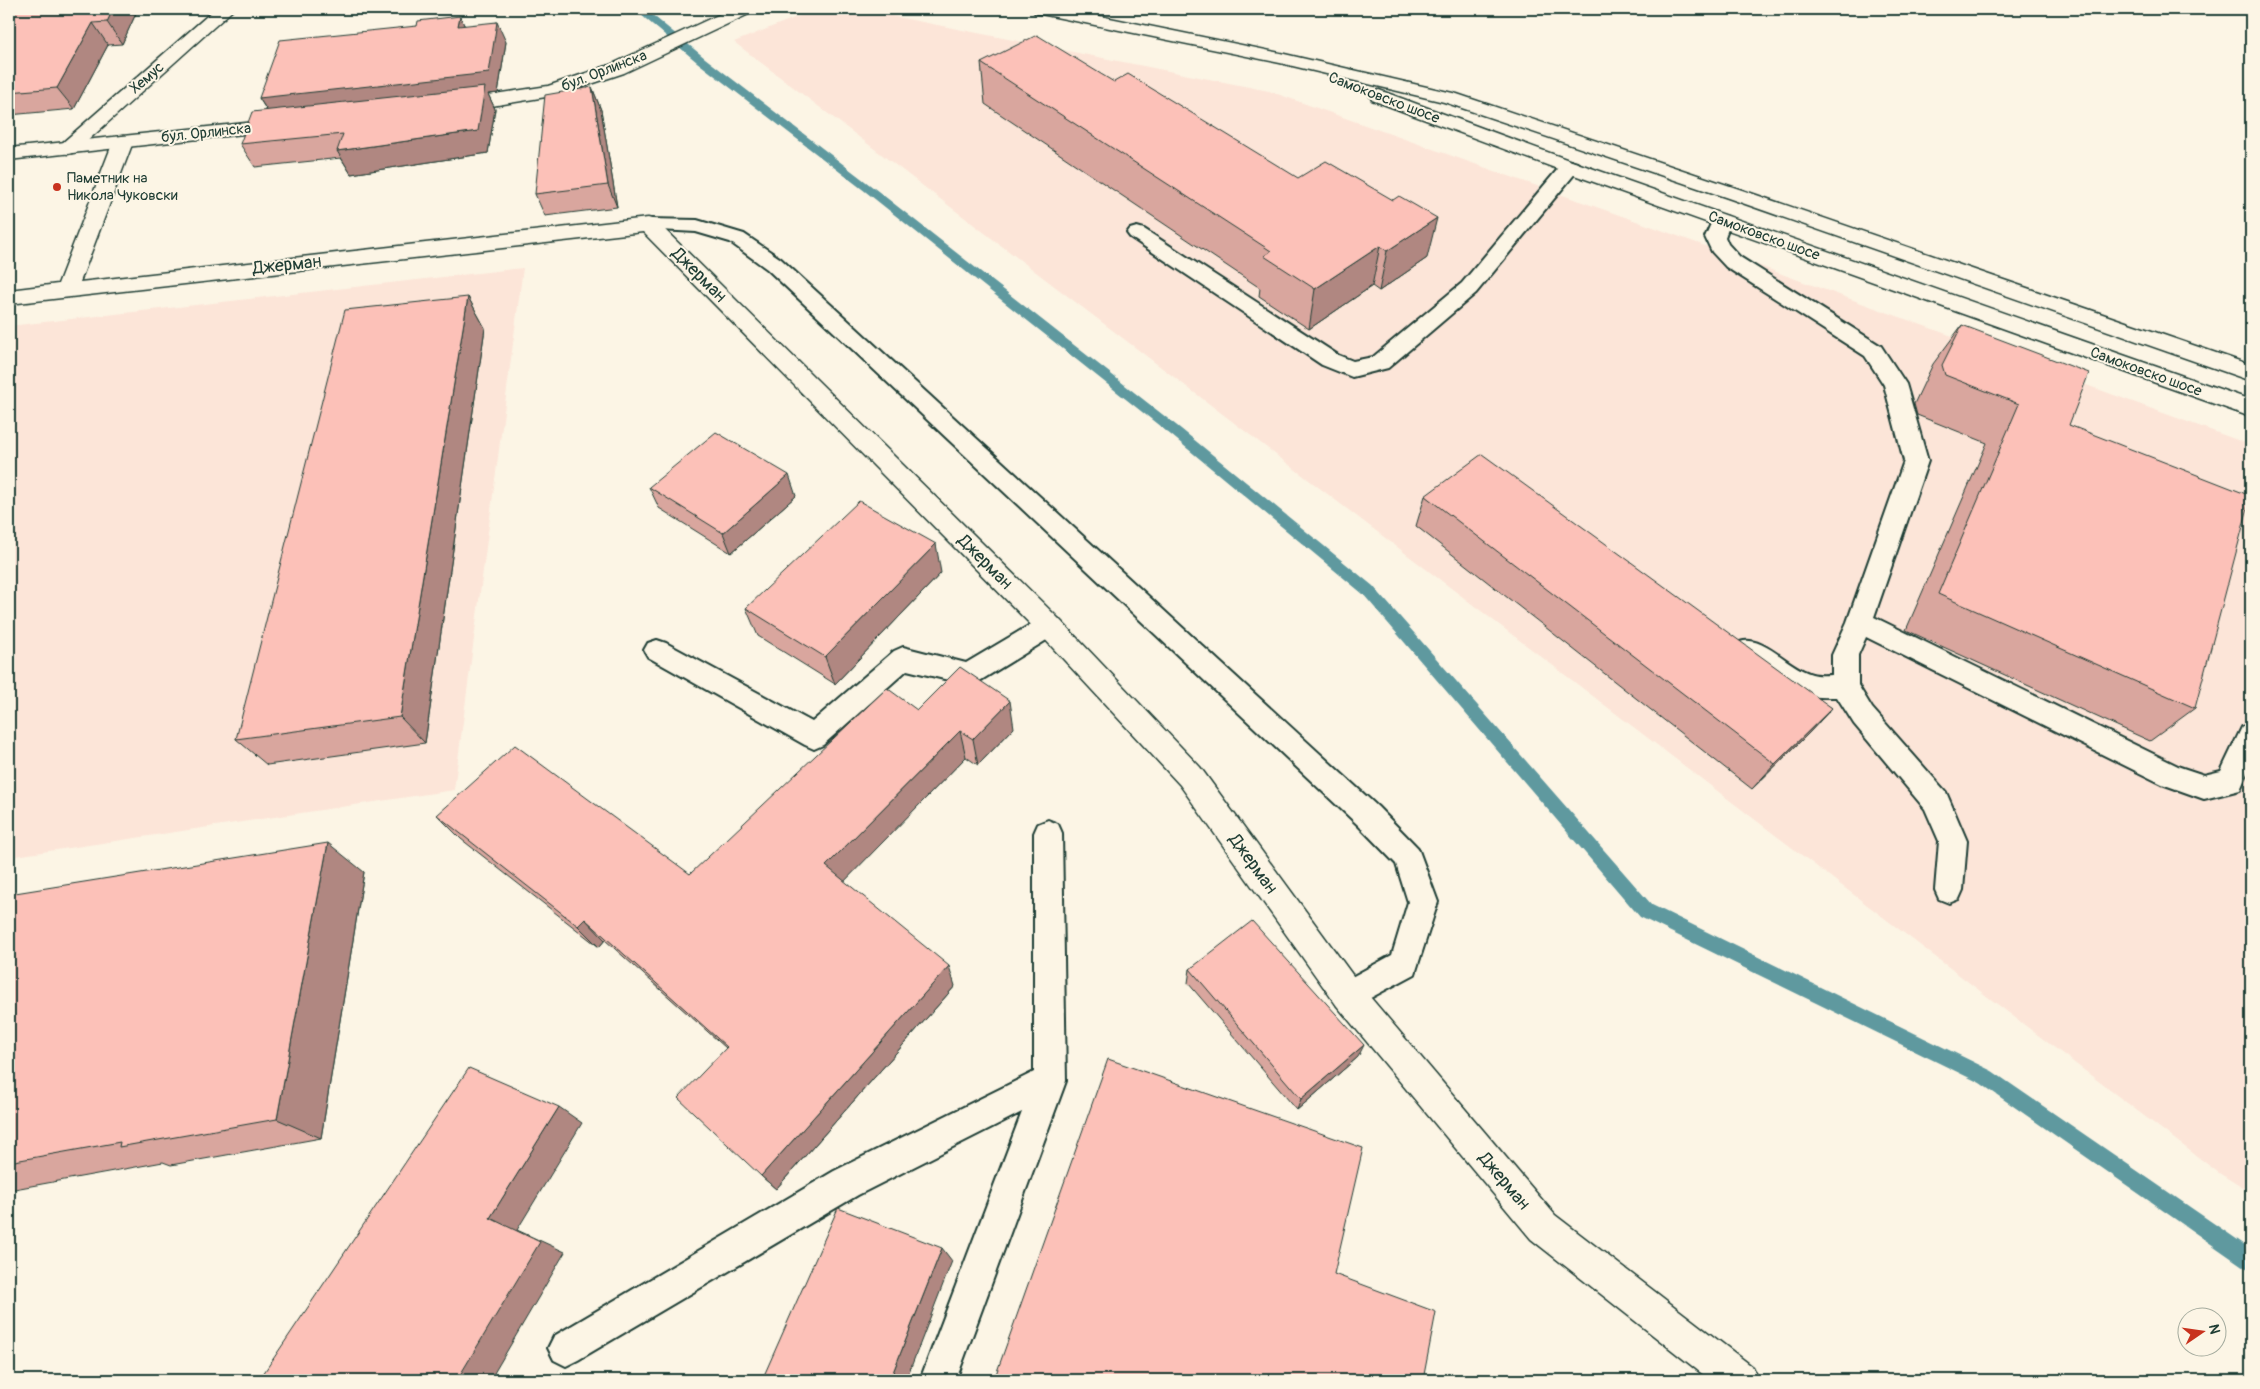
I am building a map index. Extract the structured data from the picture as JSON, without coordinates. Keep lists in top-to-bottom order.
{
  "streets": {
    "street": [
      "бул. Орлинска",
      "Хемус",
      "Самоковско шосе",
      "Джерман"
    ]
  },
  "crossings": [
    ["бул. Орлинска", "Хемус"]
  ],
  "places": ["Паметник на Никола Чуковски"],
  "north": "right"
}
